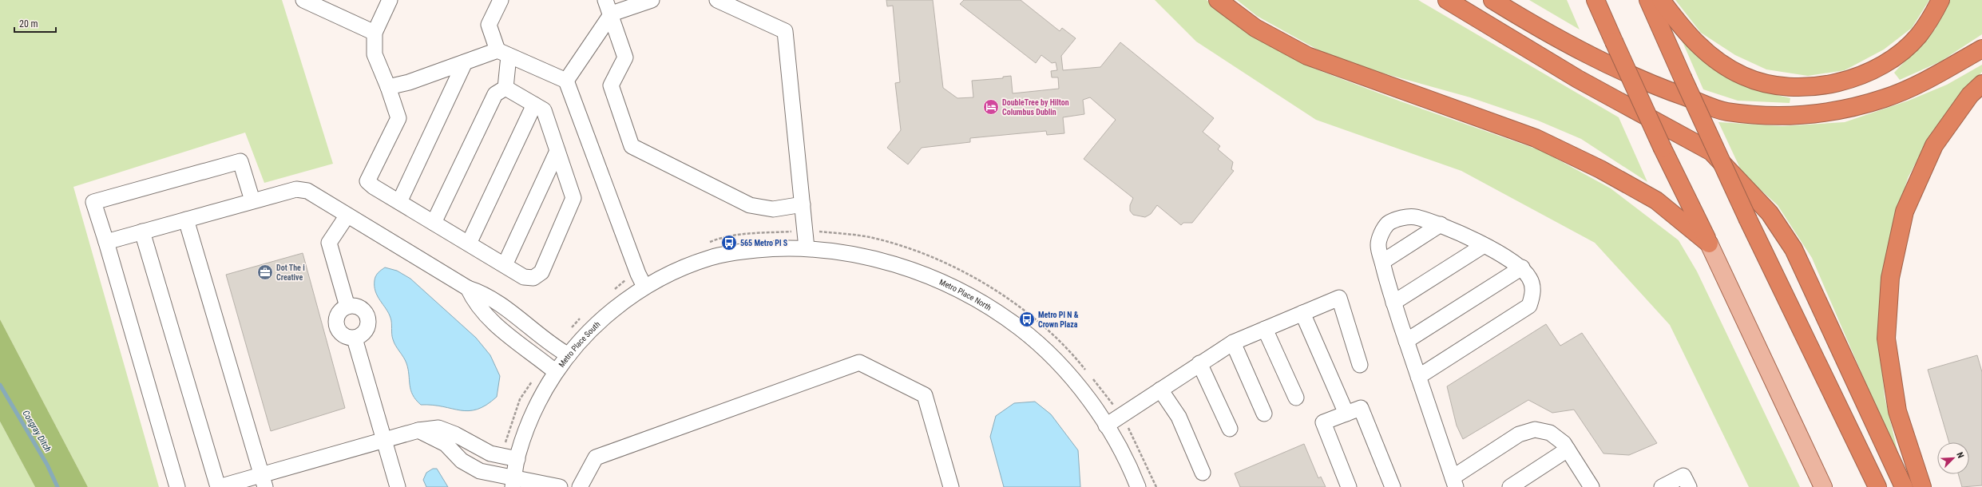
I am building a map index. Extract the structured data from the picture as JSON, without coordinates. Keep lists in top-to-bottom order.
{
  "streets": {
    "street": ["Metro Place North", "Metro Place South"]
  },
  "crossings": [
    ["Metro Place North", "Metro Place South"]
  ],
  "water": ["Cosgray Ditch"],
  "places": {
    "hotel": ["DoubleTree by Hilton Columbus Dublin"],
    "bus stop": ["565 Metro Pl S", "Metro Pl N & Crown Plaza"],
    "office": ["Dot The i Creative"]
  },
  "scale_bar": "20 m",
  "north": "top right"
}
